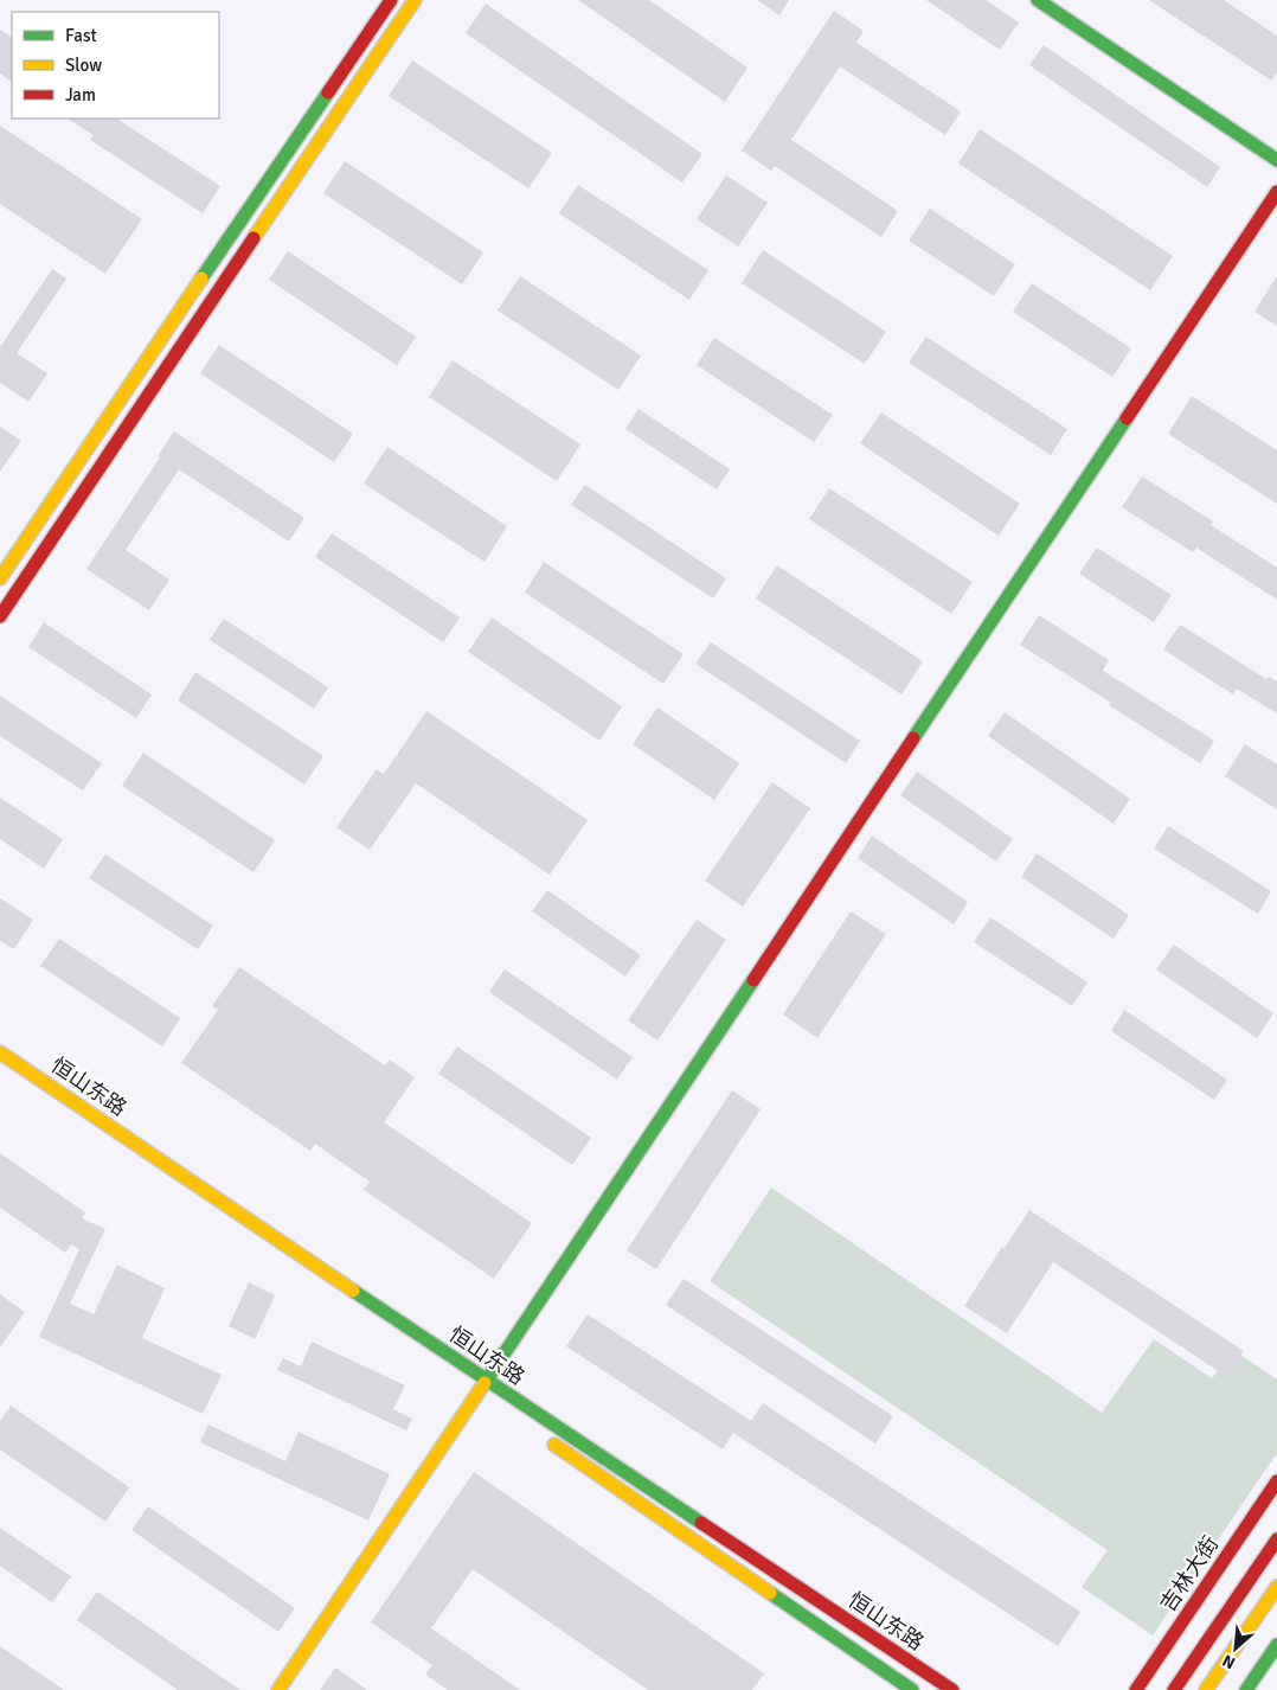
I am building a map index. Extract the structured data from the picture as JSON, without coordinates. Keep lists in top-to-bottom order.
{
  "streets": {
    "street": ["恒山东路", "吉林大街"]
  },
  "legend": ["Fast", "Slow", "Jam"],
  "north": "bottom left"
}
